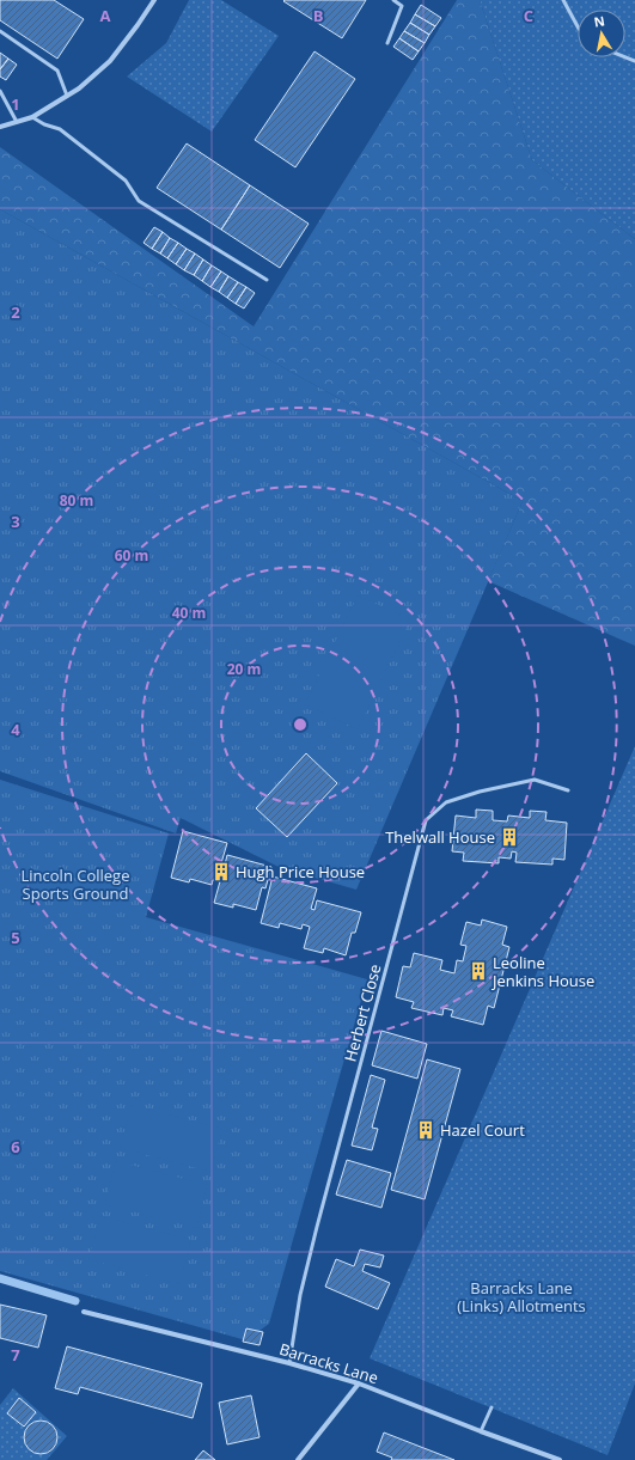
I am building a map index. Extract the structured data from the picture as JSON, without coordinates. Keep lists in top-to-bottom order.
{
  "streets": {
    "street": ["Barracks Lane"],
    "lane": ["Herbert Close"]
  },
  "crossings": [
    ["Herbert Close", "Barracks Lane"]
  ],
  "parks": ["Lincoln College Sports Ground", "Barracks Lane (Links) Allotments"],
  "places": {
    "building": [
      "Thelwall House",
      "Hugh Price House",
      "Leoline Jenkins House",
      "Hazel Court"
    ]
  },
  "north": "top",
  "grid": {
    "columns": ["A", "B", "C"],
    "rows": [
      "1",
      "2",
      "3",
      "4",
      "5",
      "6",
      "7"
    ]
  },
  "rings": [
    "80 m",
    "60 m",
    "40 m",
    "20 m"
  ]
}
